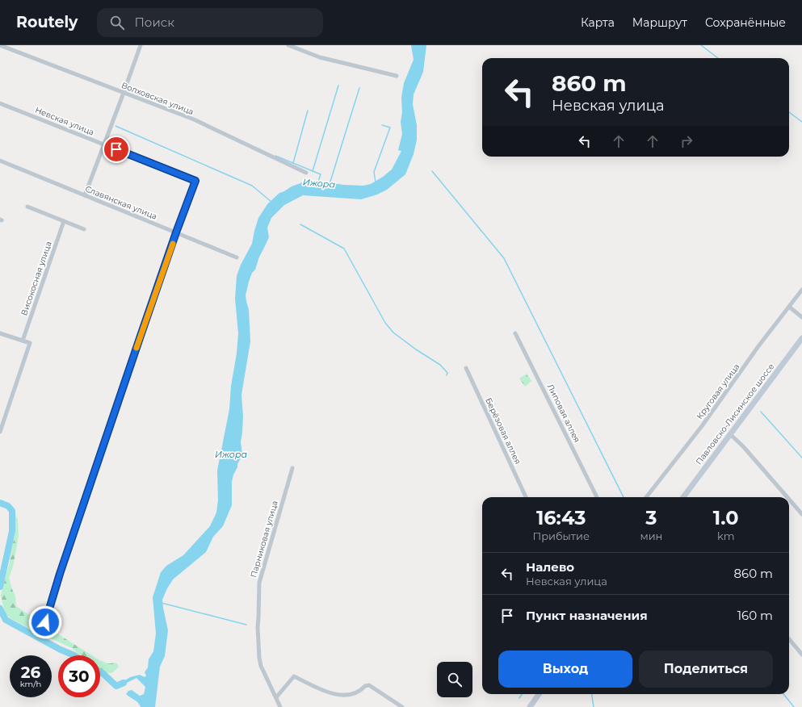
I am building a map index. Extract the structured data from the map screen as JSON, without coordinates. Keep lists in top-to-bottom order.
{
  "streets": {
    "main road": ["Павловско-Лисинское шоссе"],
    "street": [
      "Волховская улица",
      "Невская улица",
      "Славянская улица",
      "Високосная улица",
      "Круговая улица",
      "Липовая аллея",
      "Берёзовая аллея",
      "Парниковая улица"
    ]
  },
  "crossings": [
    ["Невская улица", "Славянская улица"]
  ],
  "water": ["Ижора"],
  "page": {
    "header": "Routely",
    "search": "Поиск",
    "nav": ["Карта", "Маршрут", "Сохранённые"],
    "turn": ["860 m", "Невская улица"],
    "eta": [
      "16:43",
      "Прибытие",
      "3",
      "мин",
      "1.0",
      "km"
    ],
    "list": [
      {
        "name": "Налево",
        "note": "Невская улица",
        "value": "860 m"
      },
      {
        "name": "Пункт назначения",
        "value": "160 m"
      }
    ],
    "buttons": ["Выход", "Поделиться"],
    "speed": "26 km/h",
    "limit": "30"
  }
}
